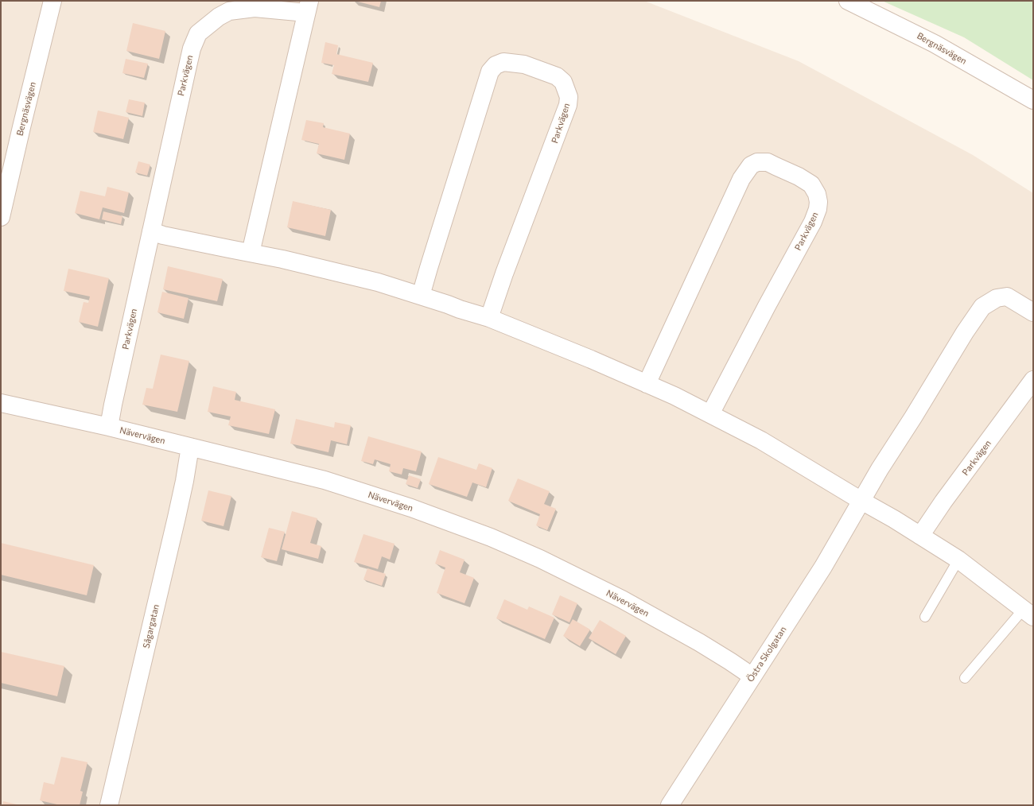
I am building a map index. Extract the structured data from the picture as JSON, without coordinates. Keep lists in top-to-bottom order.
{
  "streets": {
    "street": [
      "Bergnäsvägen",
      "Parkvägen",
      "Nävervägen",
      "Sågargatan",
      "Östra Skolgatan"
    ]
  },
  "crossings": [
    ["Parkvägen", "Nävervägen"],
    ["Nävervägen", "Sågargatan"],
    ["Nävervägen", "Östra Skolgatan"]
  ]
}
